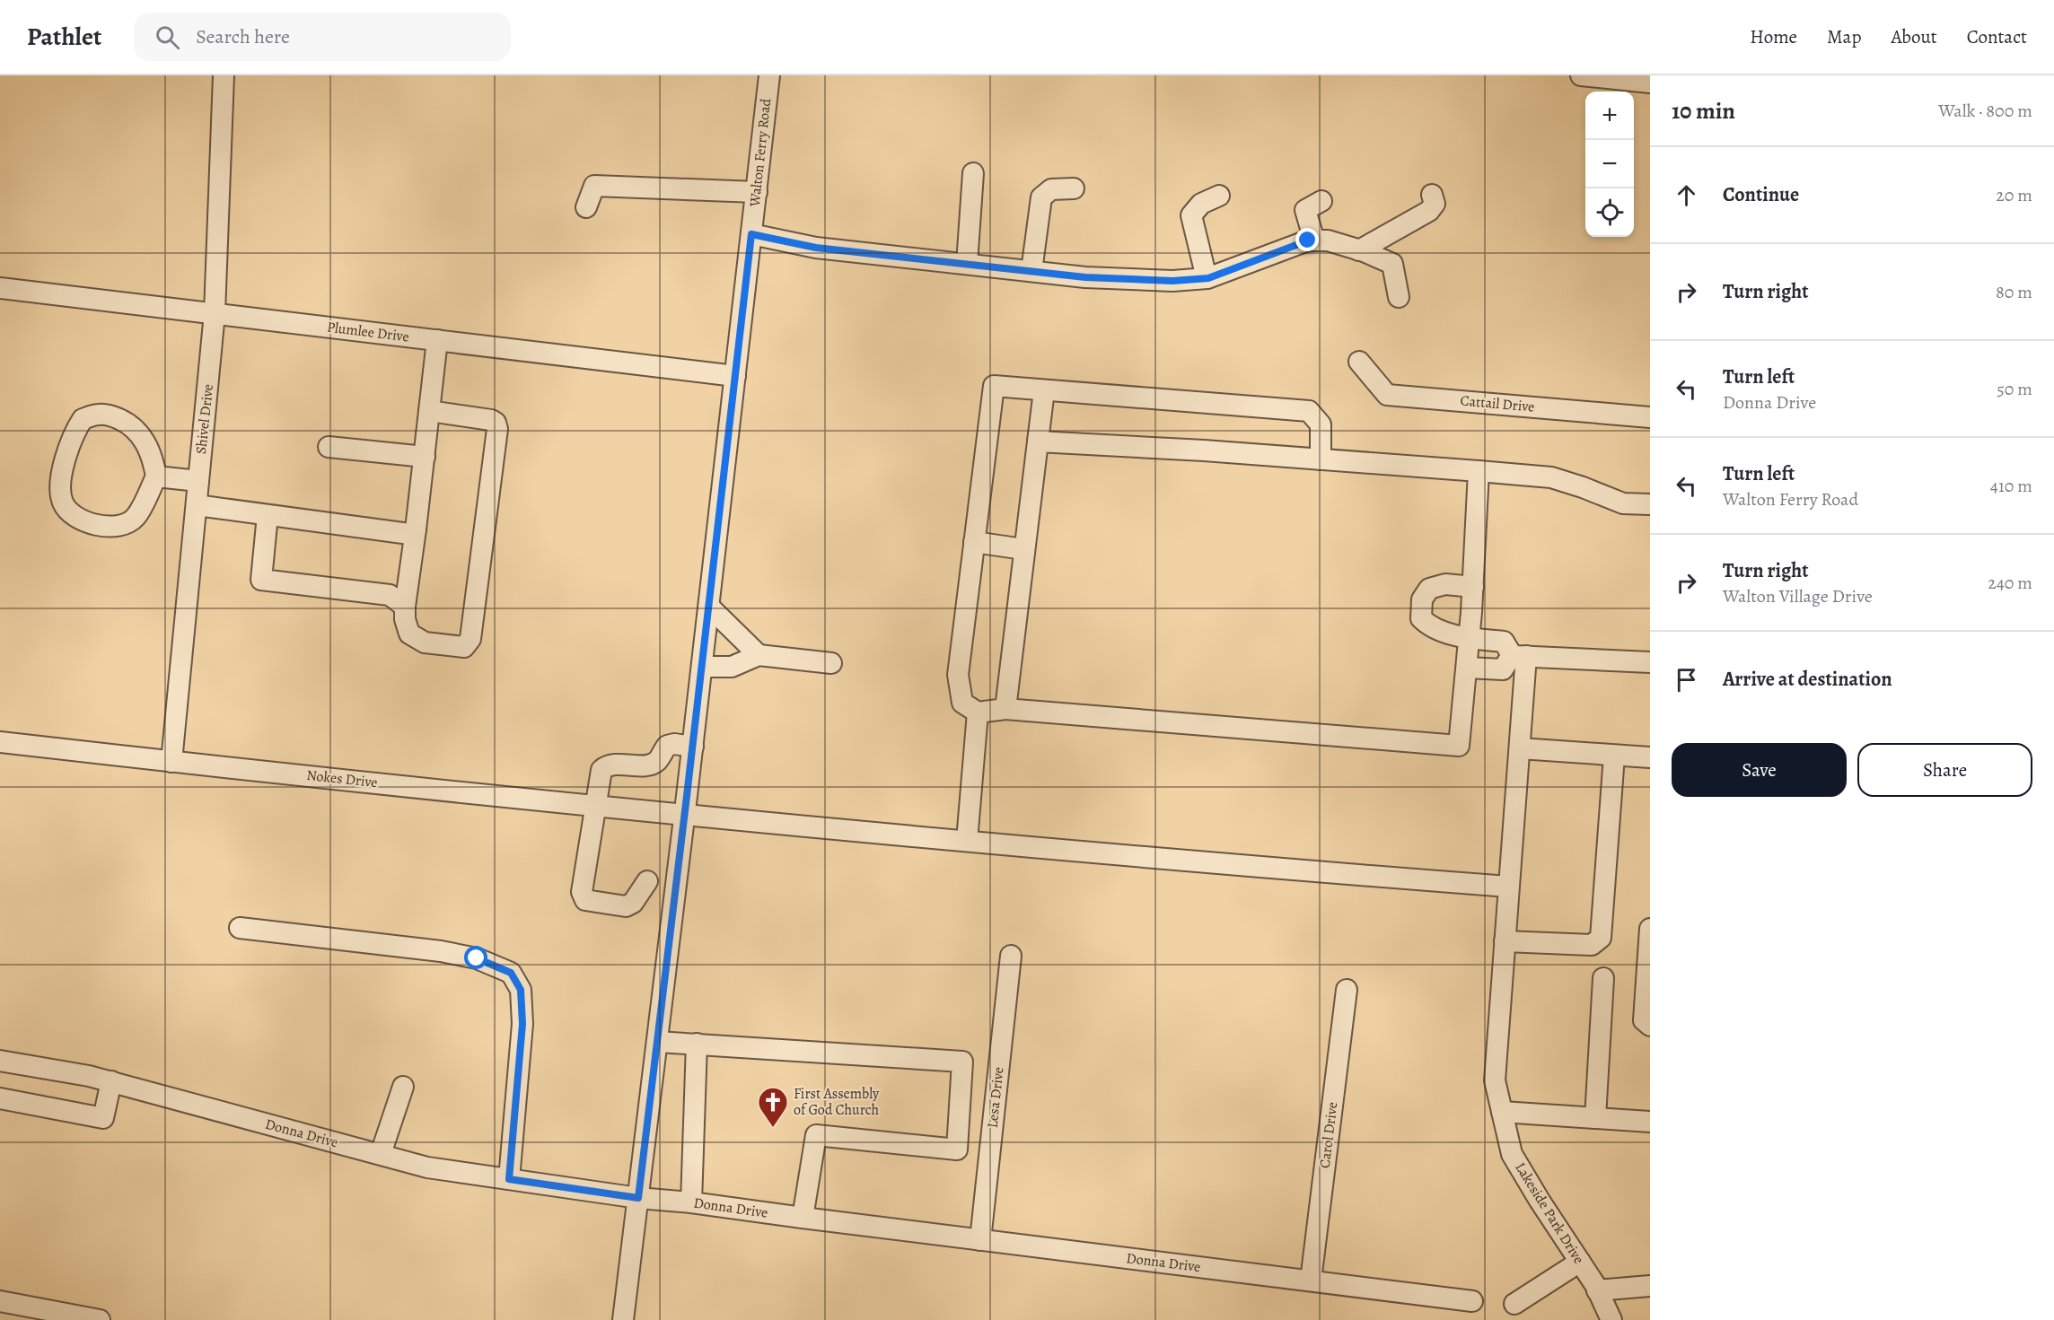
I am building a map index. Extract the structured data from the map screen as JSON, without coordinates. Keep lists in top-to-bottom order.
{
  "streets": {
    "street": [
      "Walton Ferry Road",
      "Plumlee Drive",
      "Cattail Drive",
      "Shivel Drive",
      "Nokes Drive",
      "Lesa Drive",
      "Donna Drive",
      "Carol Drive",
      "Lakeside Park Drive"
    ]
  },
  "crossings": [
    ["Walton Ferry Road", "Plumlee Drive"],
    ["Walton Ferry Road", "Nokes Drive"],
    ["Walton Ferry Road", "Donna Drive"],
    ["Plumlee Drive", "Shivel Drive"],
    ["Shivel Drive", "Nokes Drive"],
    ["Nokes Drive", "Lakeside Park Drive"],
    ["Lesa Drive", "Donna Drive"],
    ["Donna Drive", "Carol Drive"]
  ],
  "places": {
    "church": ["First Assembly of God Church"]
  },
  "page": {
    "header": "Pathlet",
    "search": "Search here",
    "nav": [
      "Home",
      "Map",
      "About",
      "Contact"
    ],
    "heading": ["10 min", "Walk · 800 m"],
    "map_buttons": ["+", "−"],
    "list": [
      ["Continue", "20 m"],
      ["Turn right", "80 m"],
      ["Turn left", "Donna Drive", "50 m"],
      ["Turn left", "Walton Ferry Road", "410 m"],
      ["Turn right", "Walton Village Drive", "240 m"],
      "Arrive at destination"
    ],
    "buttons": ["Save", "Share"]
  }
}
